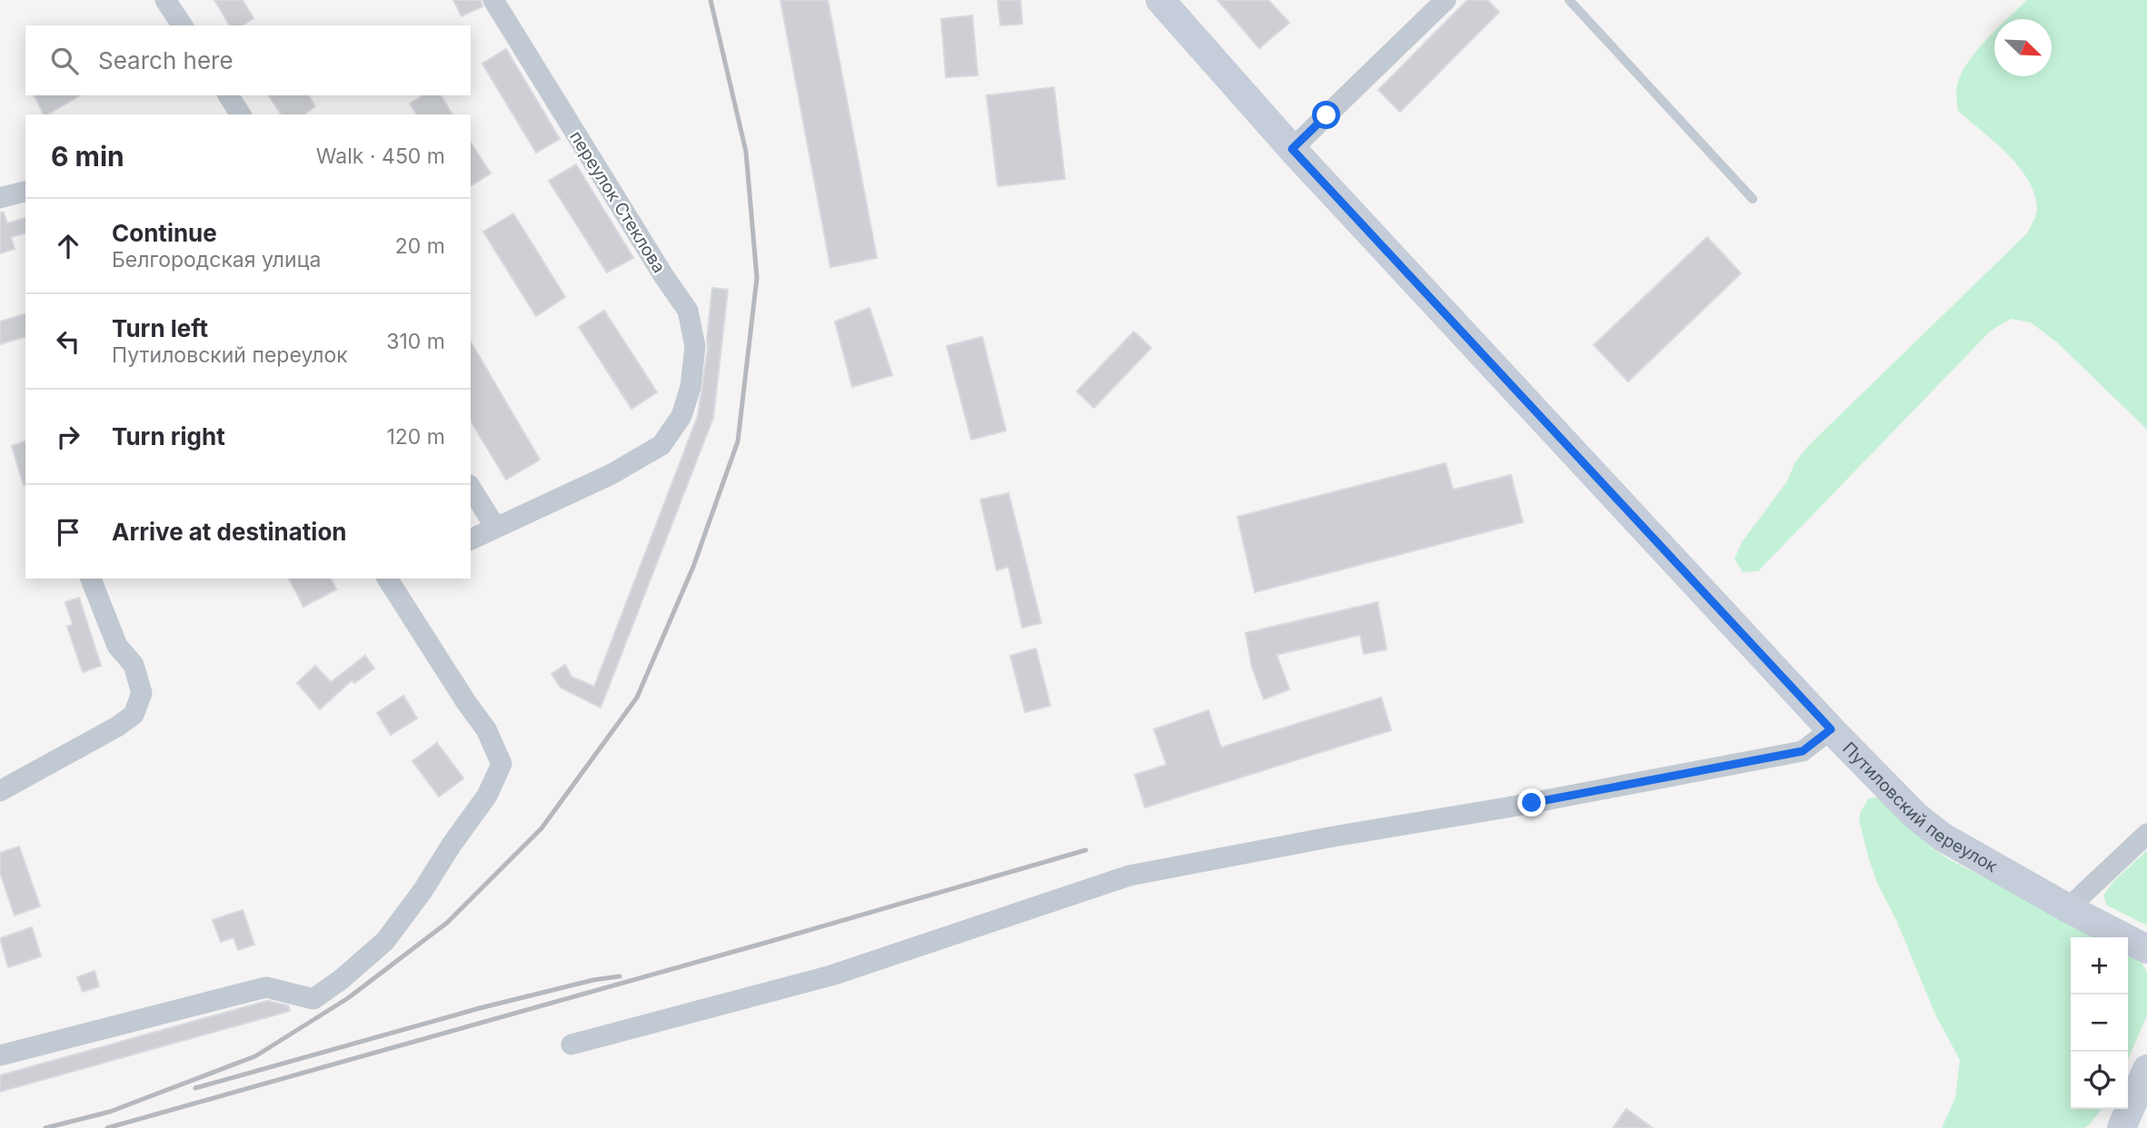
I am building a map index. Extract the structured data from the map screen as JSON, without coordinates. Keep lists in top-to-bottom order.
{
  "streets": {
    "main road": ["Путиловский переулок"],
    "street": ["переулок Стеклова"]
  },
  "north": "bottom right",
  "page": {
    "search": "Search here",
    "heading": ["6 min", "Walk · 450 m"],
    "list": [
      ["Continue", "Белгородская улица", "20 m"],
      ["Turn left", "Путиловский переулок", "310 m"],
      ["Turn right", "120 m"],
      "Arrive at destination"
    ],
    "map_buttons": ["+", "−"]
  }
}
